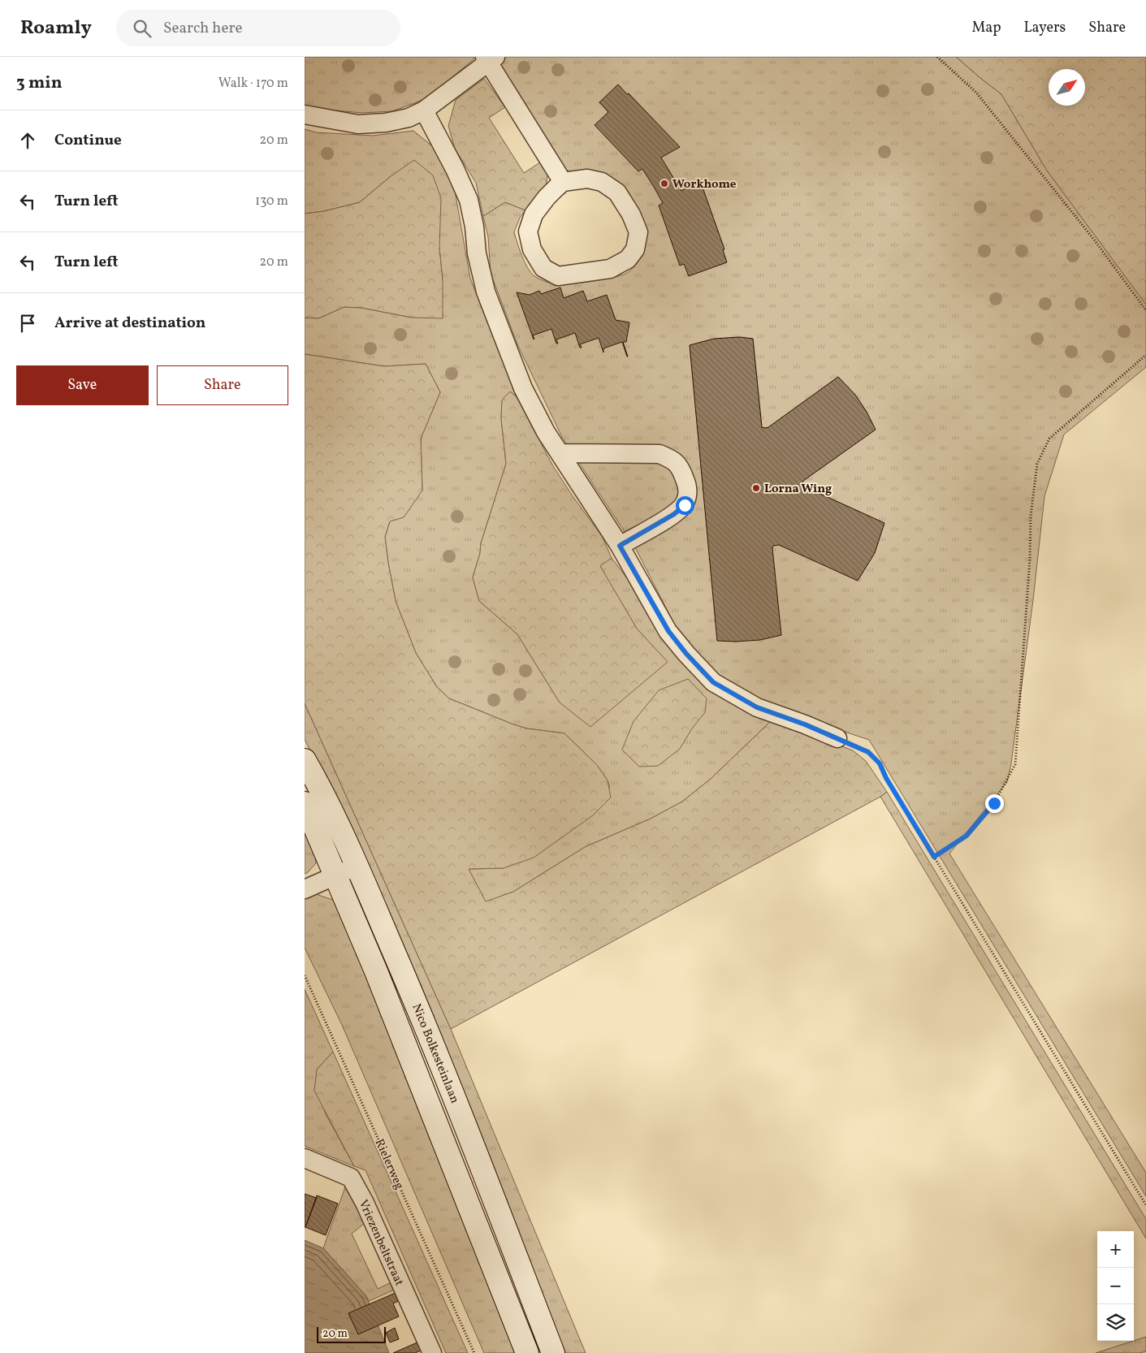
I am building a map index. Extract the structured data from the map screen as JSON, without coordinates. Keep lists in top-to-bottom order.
{
  "streets": {
    "street": ["Nico Bolkesteinlaan", "Vriezenbeltstraat"],
    "path": ["Rielerweg"]
  },
  "places": ["Workhome", "Lorna Wing"],
  "scale_bar": "20 m",
  "north": "top right",
  "page": {
    "header": "Roamly",
    "search": "Search here",
    "nav": ["Map", "Layers", "Share"],
    "heading": ["3 min", "Walk · 170 m"],
    "list": [
      ["Continue", "20 m"],
      ["Turn left", "130 m"],
      ["Turn left", "20 m"],
      "Arrive at destination"
    ],
    "buttons": ["Save", "Share"],
    "map_buttons": ["+", "−"],
    "scale": "20 m"
  }
}
